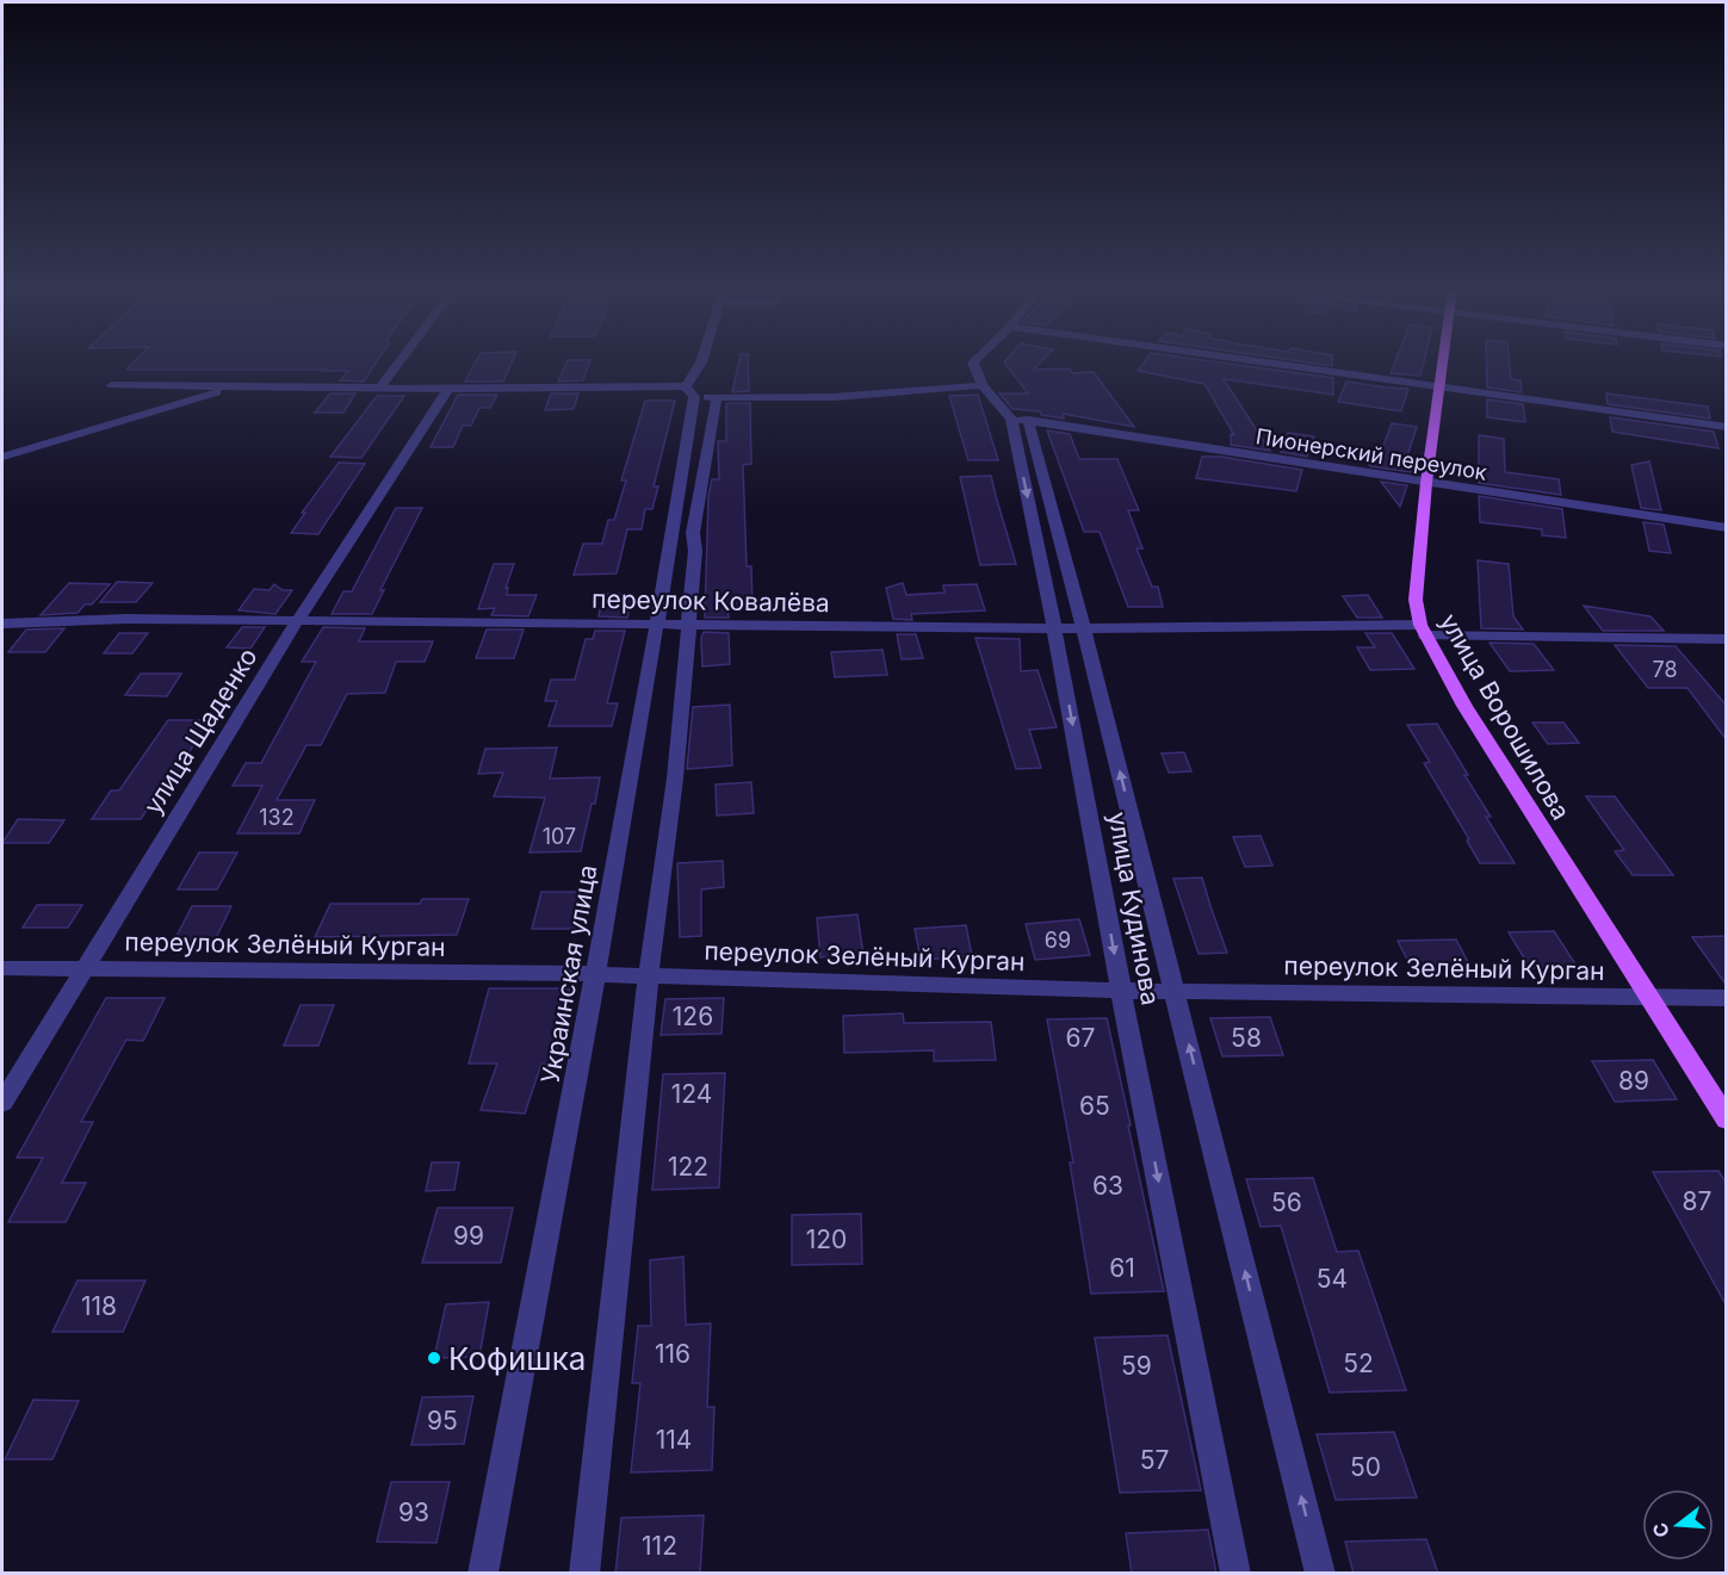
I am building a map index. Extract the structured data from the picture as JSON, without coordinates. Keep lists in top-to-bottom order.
{
  "streets": {
    "main road": ["улица Ворошилова"],
    "street": [
      "Пионерский переулок",
      "переулок Ковалёва",
      "улица Щаденко",
      "улица Кудинова",
      "переулок Зелёный Курган",
      "Украинская улица"
    ]
  },
  "crossings": [
    ["Пионерский переулок", "улица Ворошилова"],
    ["Пионерский переулок", "улица Кудинова"],
    ["переулок Ковалёва", "улица Ворошилова"],
    ["переулок Ковалёва", "улица Щаденко"],
    ["переулок Ковалёва", "улица Кудинова"],
    ["переулок Ковалёва", "Украинская улица"],
    ["улица Ворошилова", "переулок Зелёный Курган"],
    ["улица Щаденко", "переулок Зелёный Курган"],
    ["улица Кудинова", "переулок Зелёный Курган"],
    ["переулок Зелёный Курган", "Украинская улица"]
  ],
  "places": ["Кофишка"],
  "house_numbers": [
    "78",
    "132",
    "107",
    "69",
    "126",
    "67",
    "58",
    "89",
    "124",
    "65",
    "122",
    "63",
    "87",
    "56",
    "99",
    "120",
    "61",
    "54",
    "118",
    "116",
    "52",
    "59",
    "95",
    "114",
    "57",
    "50",
    "93",
    "112"
  ],
  "north": "left"
}
